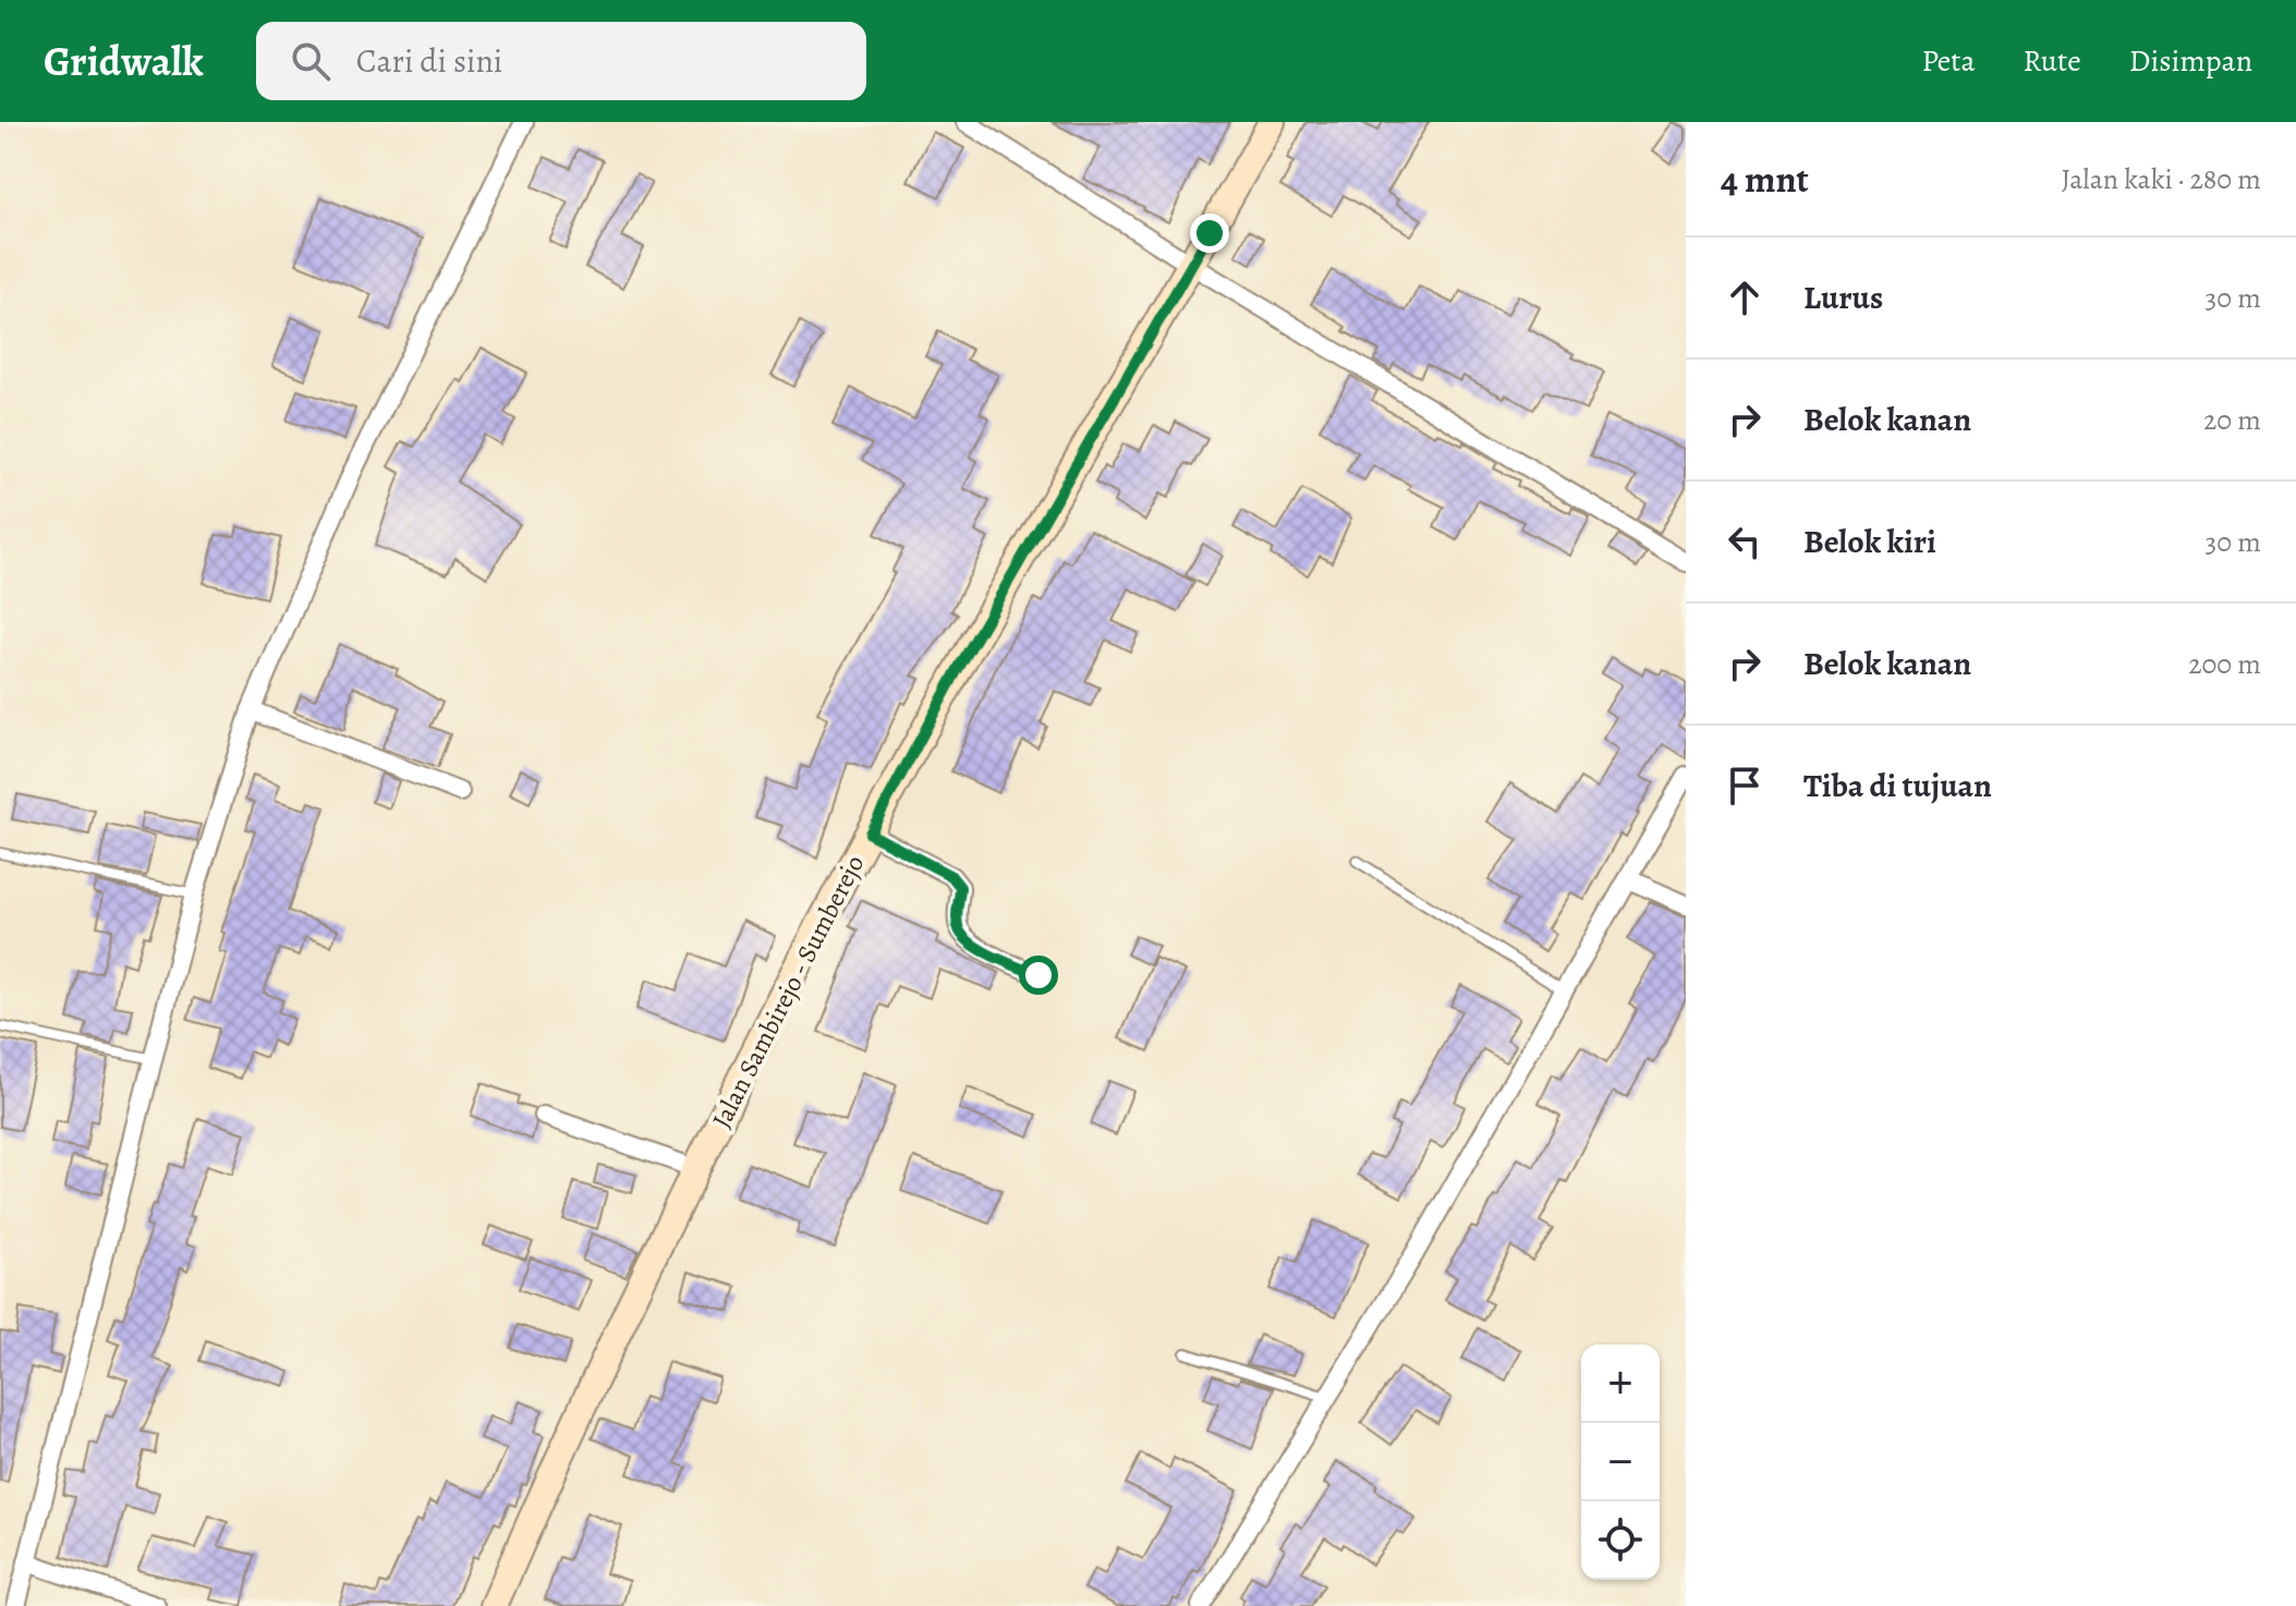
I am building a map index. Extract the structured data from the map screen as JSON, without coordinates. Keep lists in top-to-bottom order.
{
  "streets": {
    "main road": ["Jalan Sambirejo - Sumberejo"]
  },
  "page": {
    "header": "Gridwalk",
    "search": "Cari di sini",
    "nav": ["Peta", "Rute", "Disimpan"],
    "heading": ["4 mnt", "Jalan kaki · 280 m"],
    "list": [
      ["Lurus", "30 m"],
      ["Belok kanan", "20 m"],
      ["Belok kiri", "30 m"],
      ["Belok kanan", "200 m"],
      "Tiba di tujuan"
    ],
    "map_buttons": ["+", "−"]
  }
}
